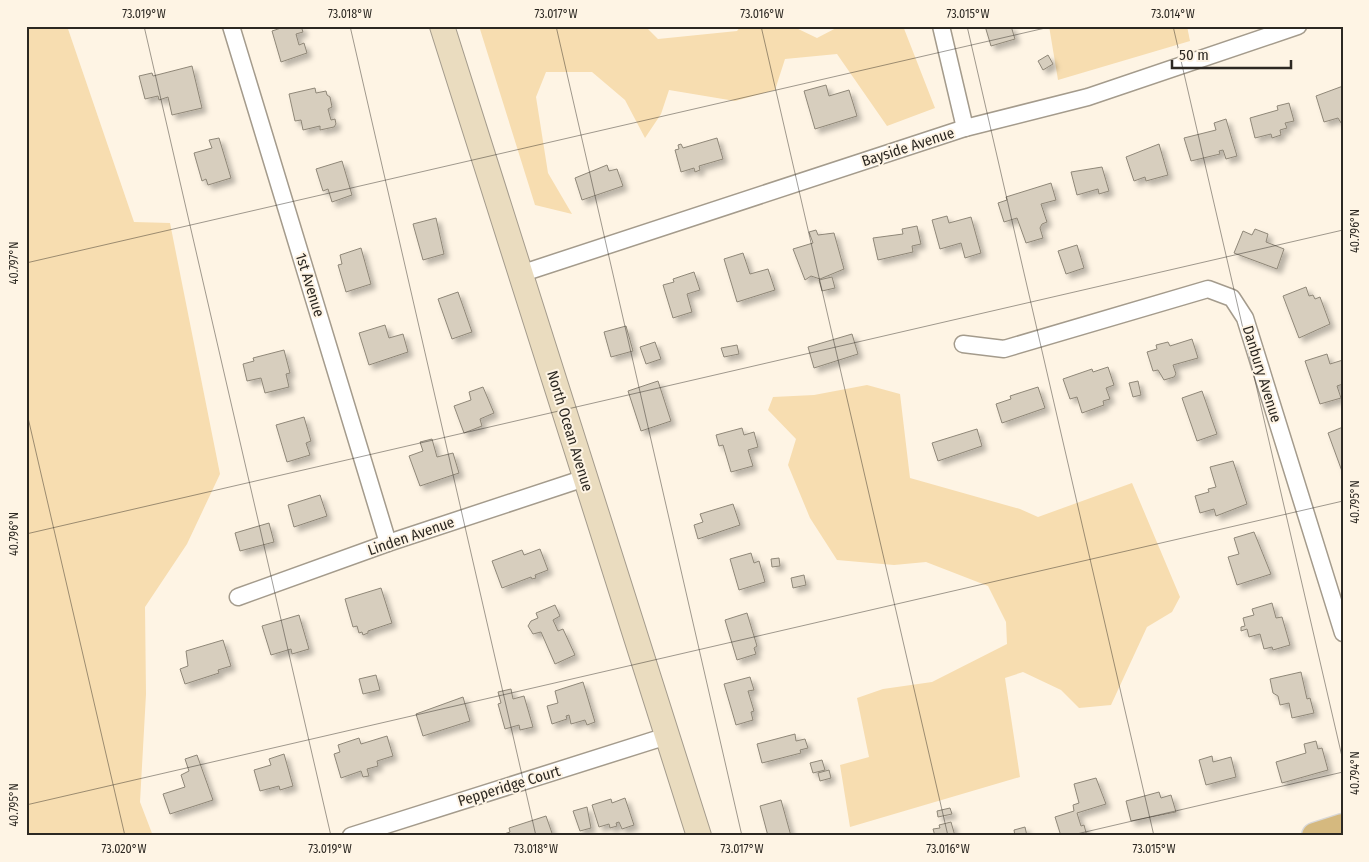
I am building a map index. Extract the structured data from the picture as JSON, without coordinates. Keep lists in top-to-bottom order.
{
  "streets": {
    "main road": ["North Ocean Avenue"],
    "street": [
      "Bayside Avenue",
      "1st Avenue",
      "Danbury Avenue",
      "Linden Avenue",
      "Pepperidge Court"
    ]
  },
  "crossings": [
    ["Bayside Avenue", "North Ocean Avenue"],
    ["1st Avenue", "Linden Avenue"],
    ["North Ocean Avenue", "Linden Avenue"],
    ["North Ocean Avenue", "Pepperidge Court"]
  ],
  "scale_bar": "50 m",
  "coordinates": [
    "73.019°W",
    "73.018°W",
    "73.017°W",
    "73.016°W",
    "73.015°W",
    "73.014°W",
    "40.796°N",
    "40.797°N",
    "40.795°N",
    "40.794°N",
    "73.020°W"
  ]
}
